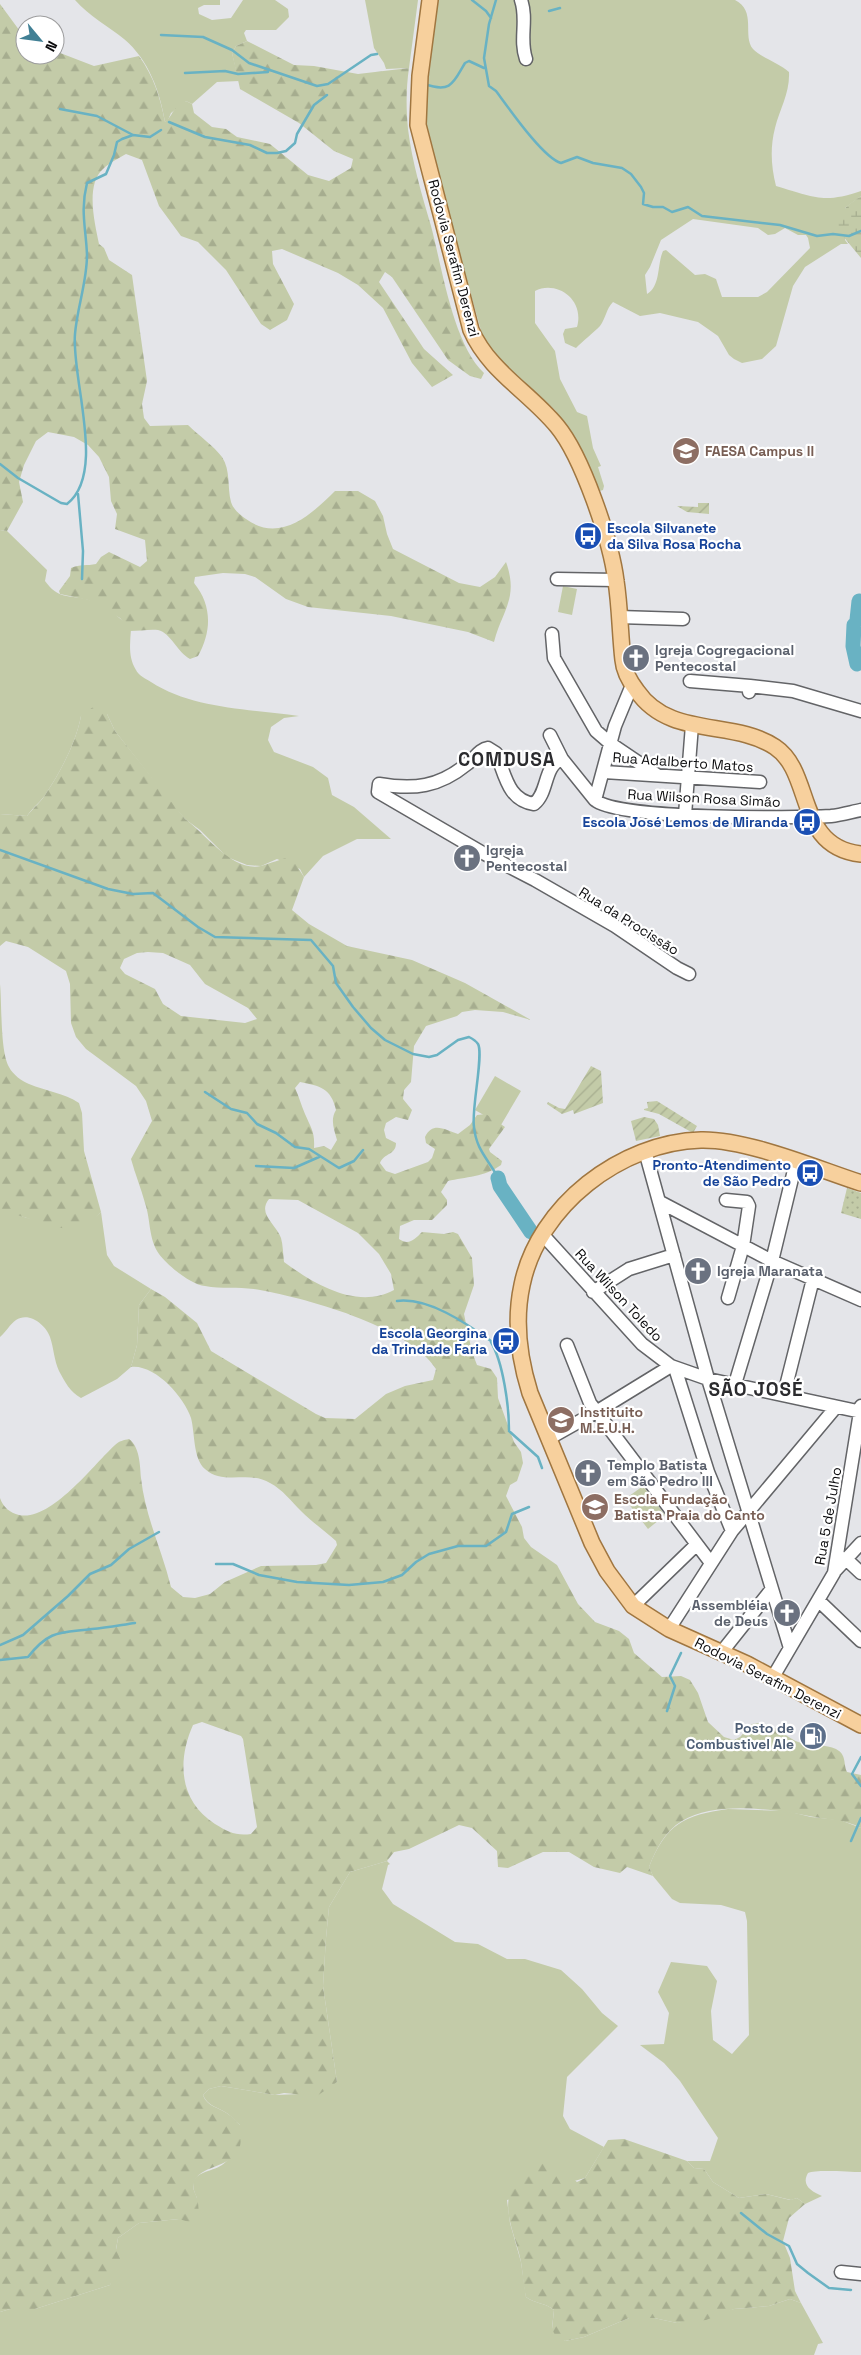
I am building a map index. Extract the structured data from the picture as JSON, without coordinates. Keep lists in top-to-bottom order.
{
  "streets": {
    "main road": ["Rodovia Serafim Derenzi"],
    "street": [
      "Rua Adalberto Matos",
      "Rua Wilson Rosa Simão",
      "Rua da Procissão",
      "Rua Wilson Toledo",
      "Rua 5 de Julho"
    ]
  },
  "crossings": [
    ["Rodovia Serafim Derenzi", "Rua Wilson Rosa Simão"],
    ["Rodovia Serafim Derenzi", "Rua Wilson Toledo"],
    ["Rodovia Serafim Derenzi", "Rua 5 de Julho"],
    ["Rua Wilson Toledo", "Rua 5 de Julho"]
  ],
  "districts": ["COMDUSA", "SÃO JOSÉ"],
  "places": {
    "school or university": ["FAESA Campus II", "Instituito M.E.U.H.", "Escola Fundação Batista Praia do Canto"],
    "bus stop": [
      "Escola Silvanete da Silva Rosa Rocha",
      "Escola José Lemos de Miranda",
      "Pronto-Atendimento de São Pedro",
      "Escola Georgina da Trindade Faria"
    ],
    "church": [
      "Igreja Cogregacional Pentecostal",
      "Igreja Pentecostal",
      "Igreja Maranata",
      "Templo Batista em São Pedro III",
      "Assembléia de Deus"
    ],
    "fuel station": ["Posto de Combustivel Ale"]
  },
  "north": "bottom right"
}
